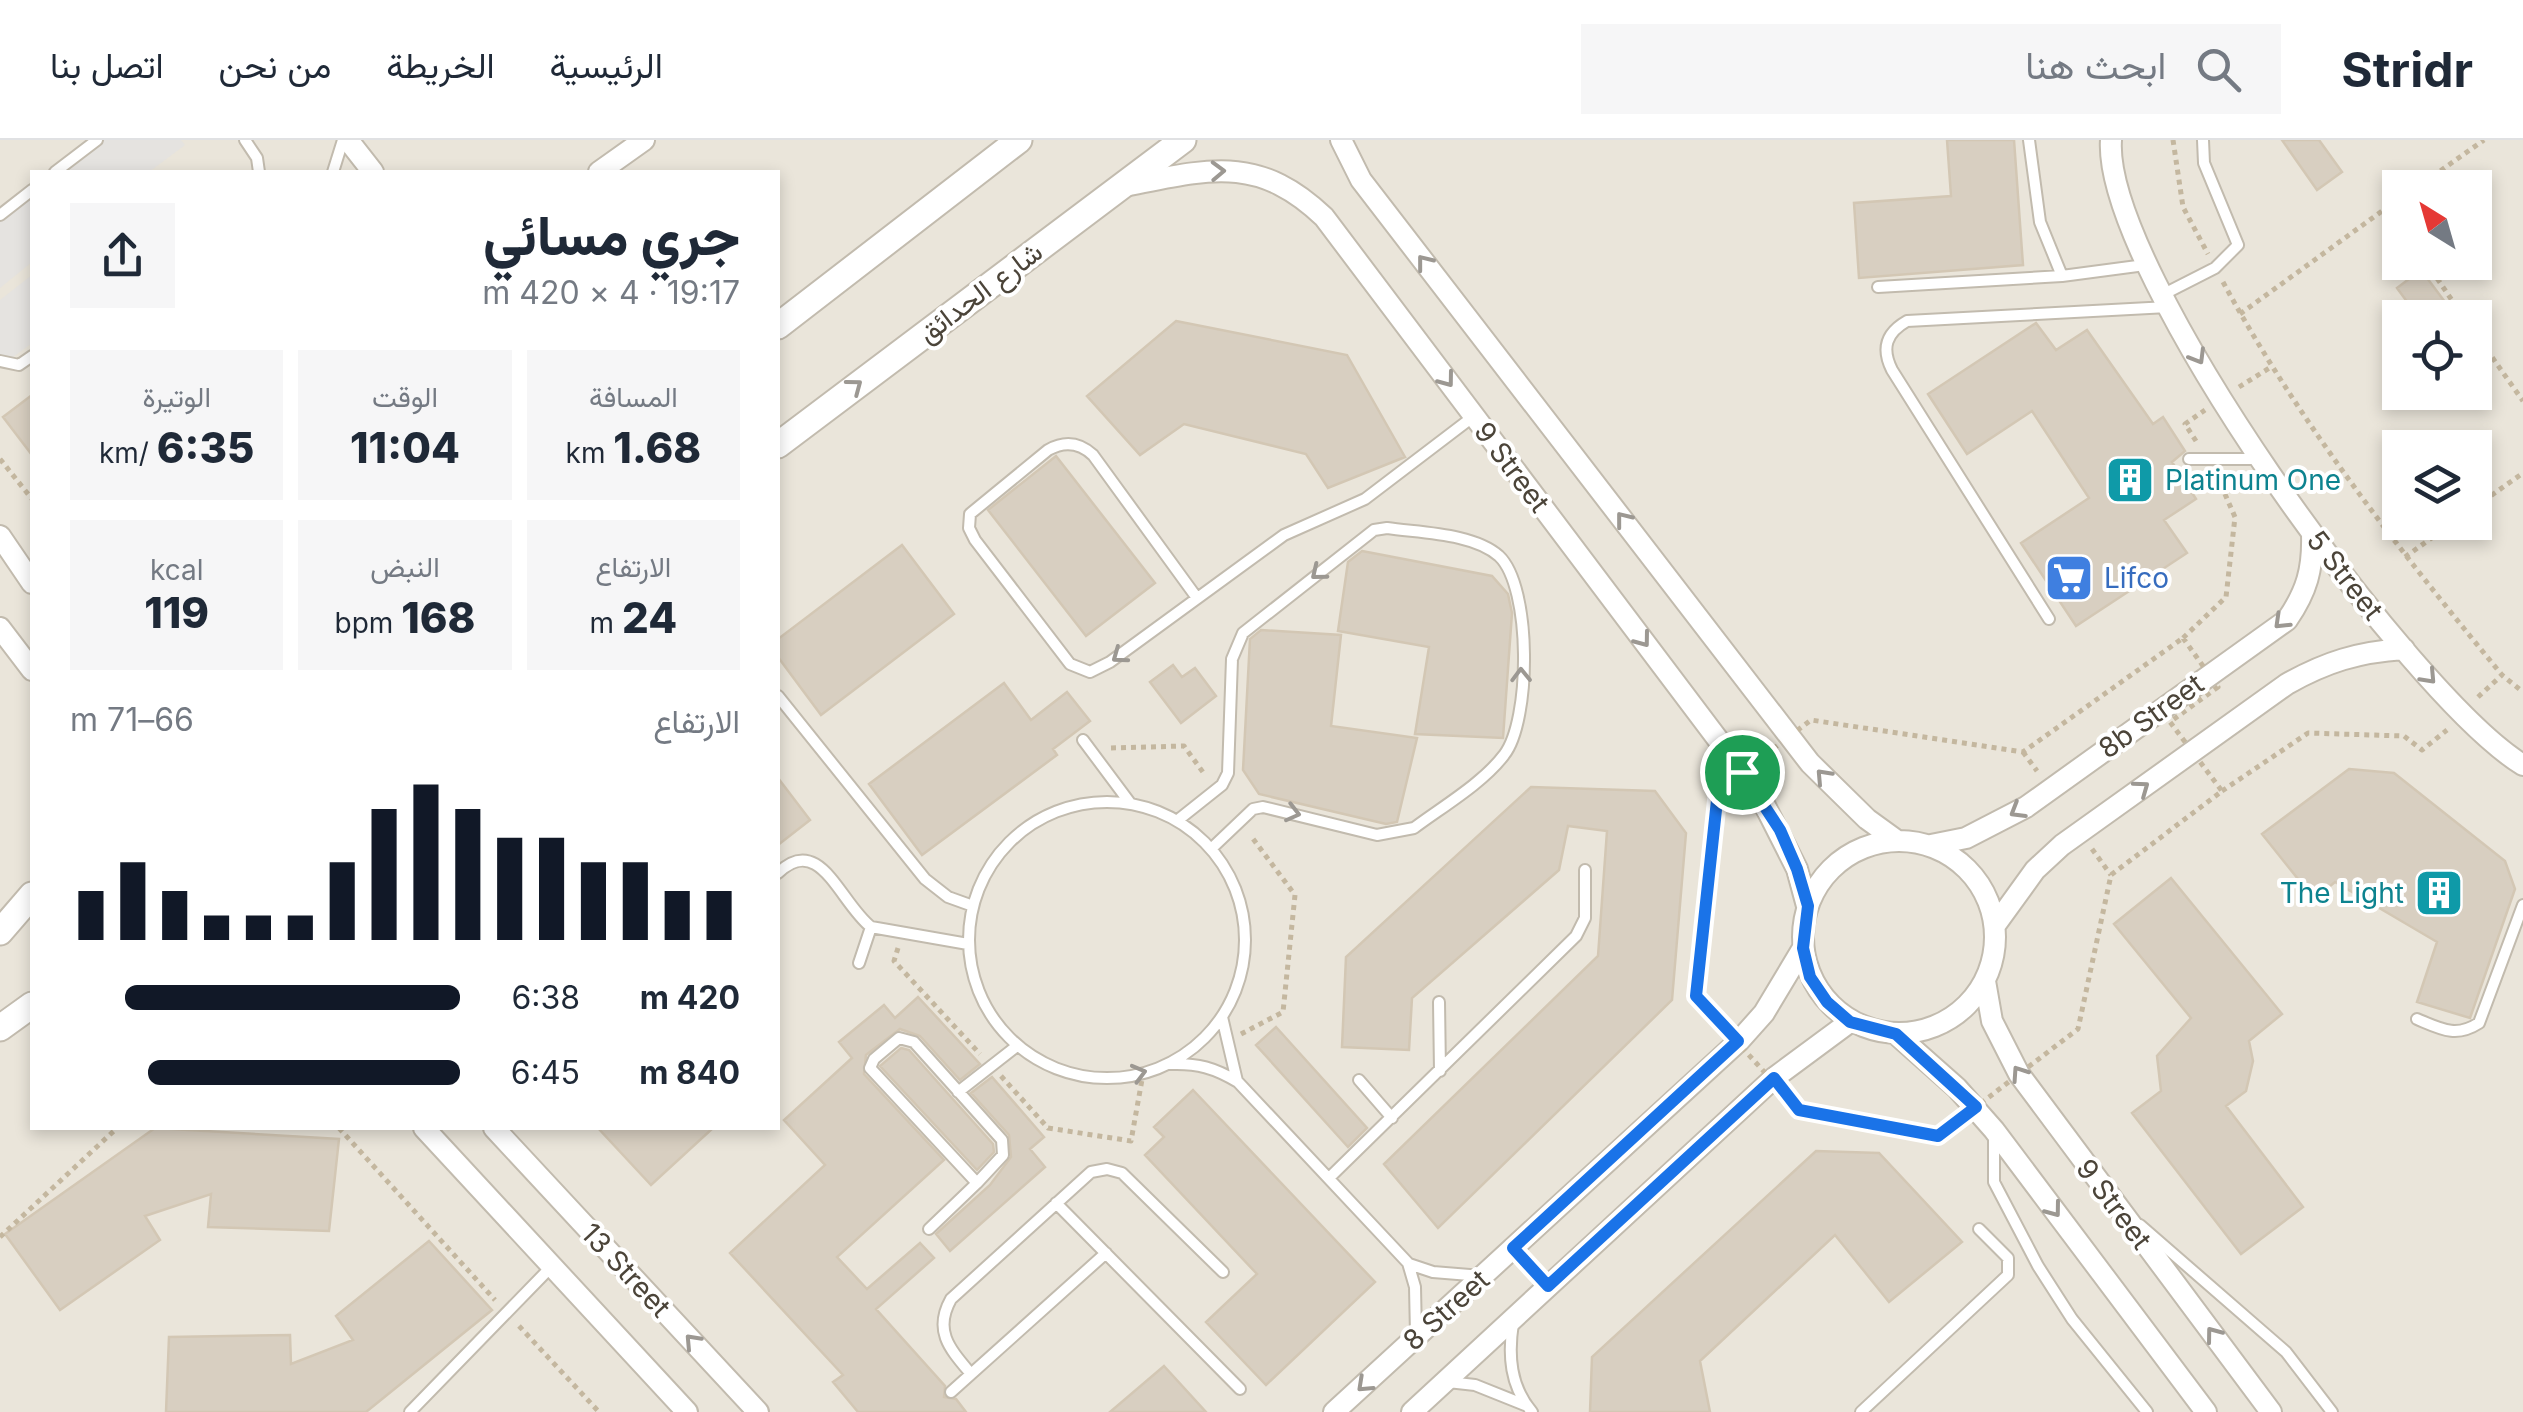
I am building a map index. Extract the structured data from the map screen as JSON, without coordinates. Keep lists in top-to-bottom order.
{
  "streets": {
    "street": [
      "شارع الحدائق",
      "9 Street",
      "5 Street",
      "8b Street",
      "13 Street",
      "8 Street"
    ]
  },
  "crossings": [
    ["شارع الحدائق", "9 Street"],
    ["9 Street", "8b Street"],
    ["9 Street", "8 Street"],
    ["5 Street", "8b Street"],
    ["8b Street", "8 Street"]
  ],
  "places": {
    "building": ["Platinum One", "The Light"],
    "supermarket": ["Lifco"]
  },
  "north": "top left",
  "page": {
    "header": "Stridr",
    "search": "ابحث هنا",
    "nav": [
      "الرئيسية",
      "الخريطة",
      "من نحن",
      "اتصل بنا"
    ],
    "heading": ["جري مسائي", "19:17 · 4 × 420 m"],
    "stats": [
      ["المسافة", "1.68 km"],
      ["الوقت", "11:04"],
      ["الوتيرة", "6:35 /km"],
      ["الارتفاع", "24 m"],
      ["النبض", "168 bpm"],
      ["kcal", "119"]
    ],
    "chart": ["الارتفاع", "66–71 m"],
    "list": [
      {
        "name": "420 m",
        "note": "6:38"
      },
      {
        "name": "840 m",
        "note": "6:45"
      }
    ]
  }
}
